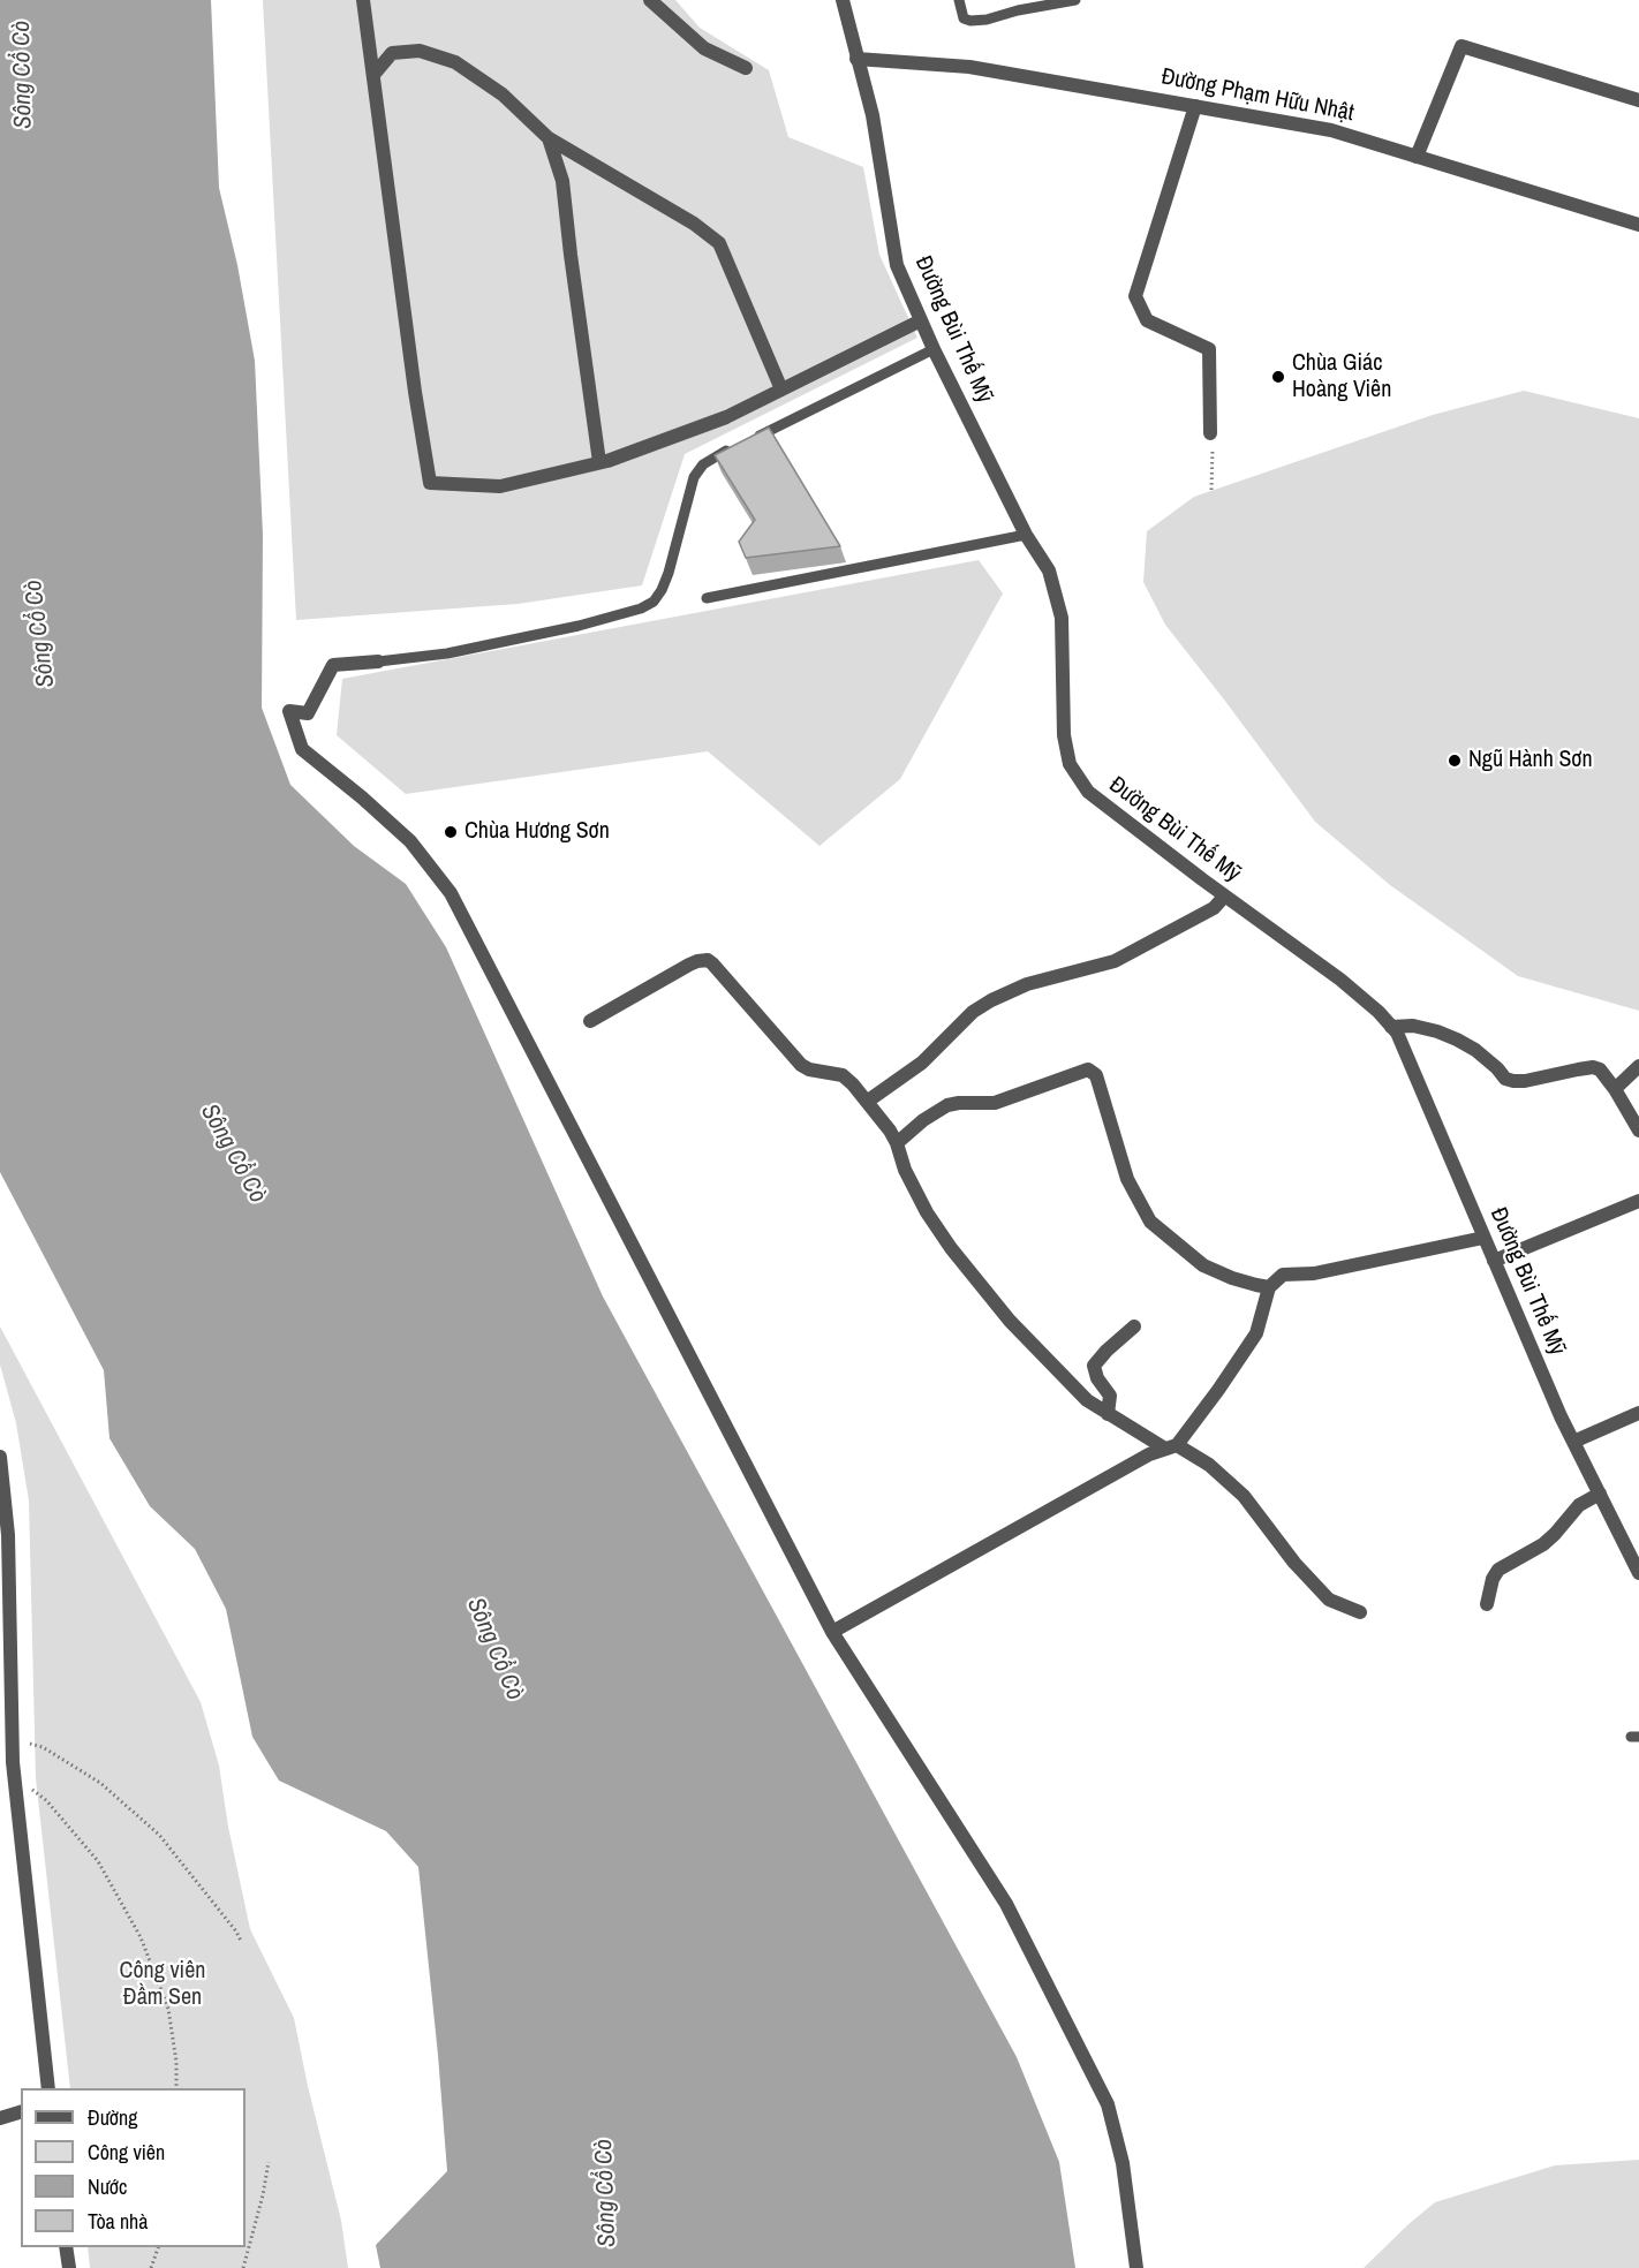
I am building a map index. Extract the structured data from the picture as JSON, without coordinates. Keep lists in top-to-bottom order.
{
  "streets": {
    "street": ["Đường Phạm Hữu Nhật", "Đường Bùi Thế Mỹ"]
  },
  "crossings": [
    ["Đường Phạm Hữu Nhật", "Đường Bùi Thế Mỹ"]
  ],
  "water": ["Sông Cổ Cò"],
  "parks": ["Công viên Đầm Sen"],
  "places": ["Chùa Giác Hoàng Viên", "Ngũ Hành Sơn", "Chùa Hương Sơn"],
  "legend": [
    "Đường",
    "Công viên",
    "Nước",
    "Tòa nhà"
  ]
}
